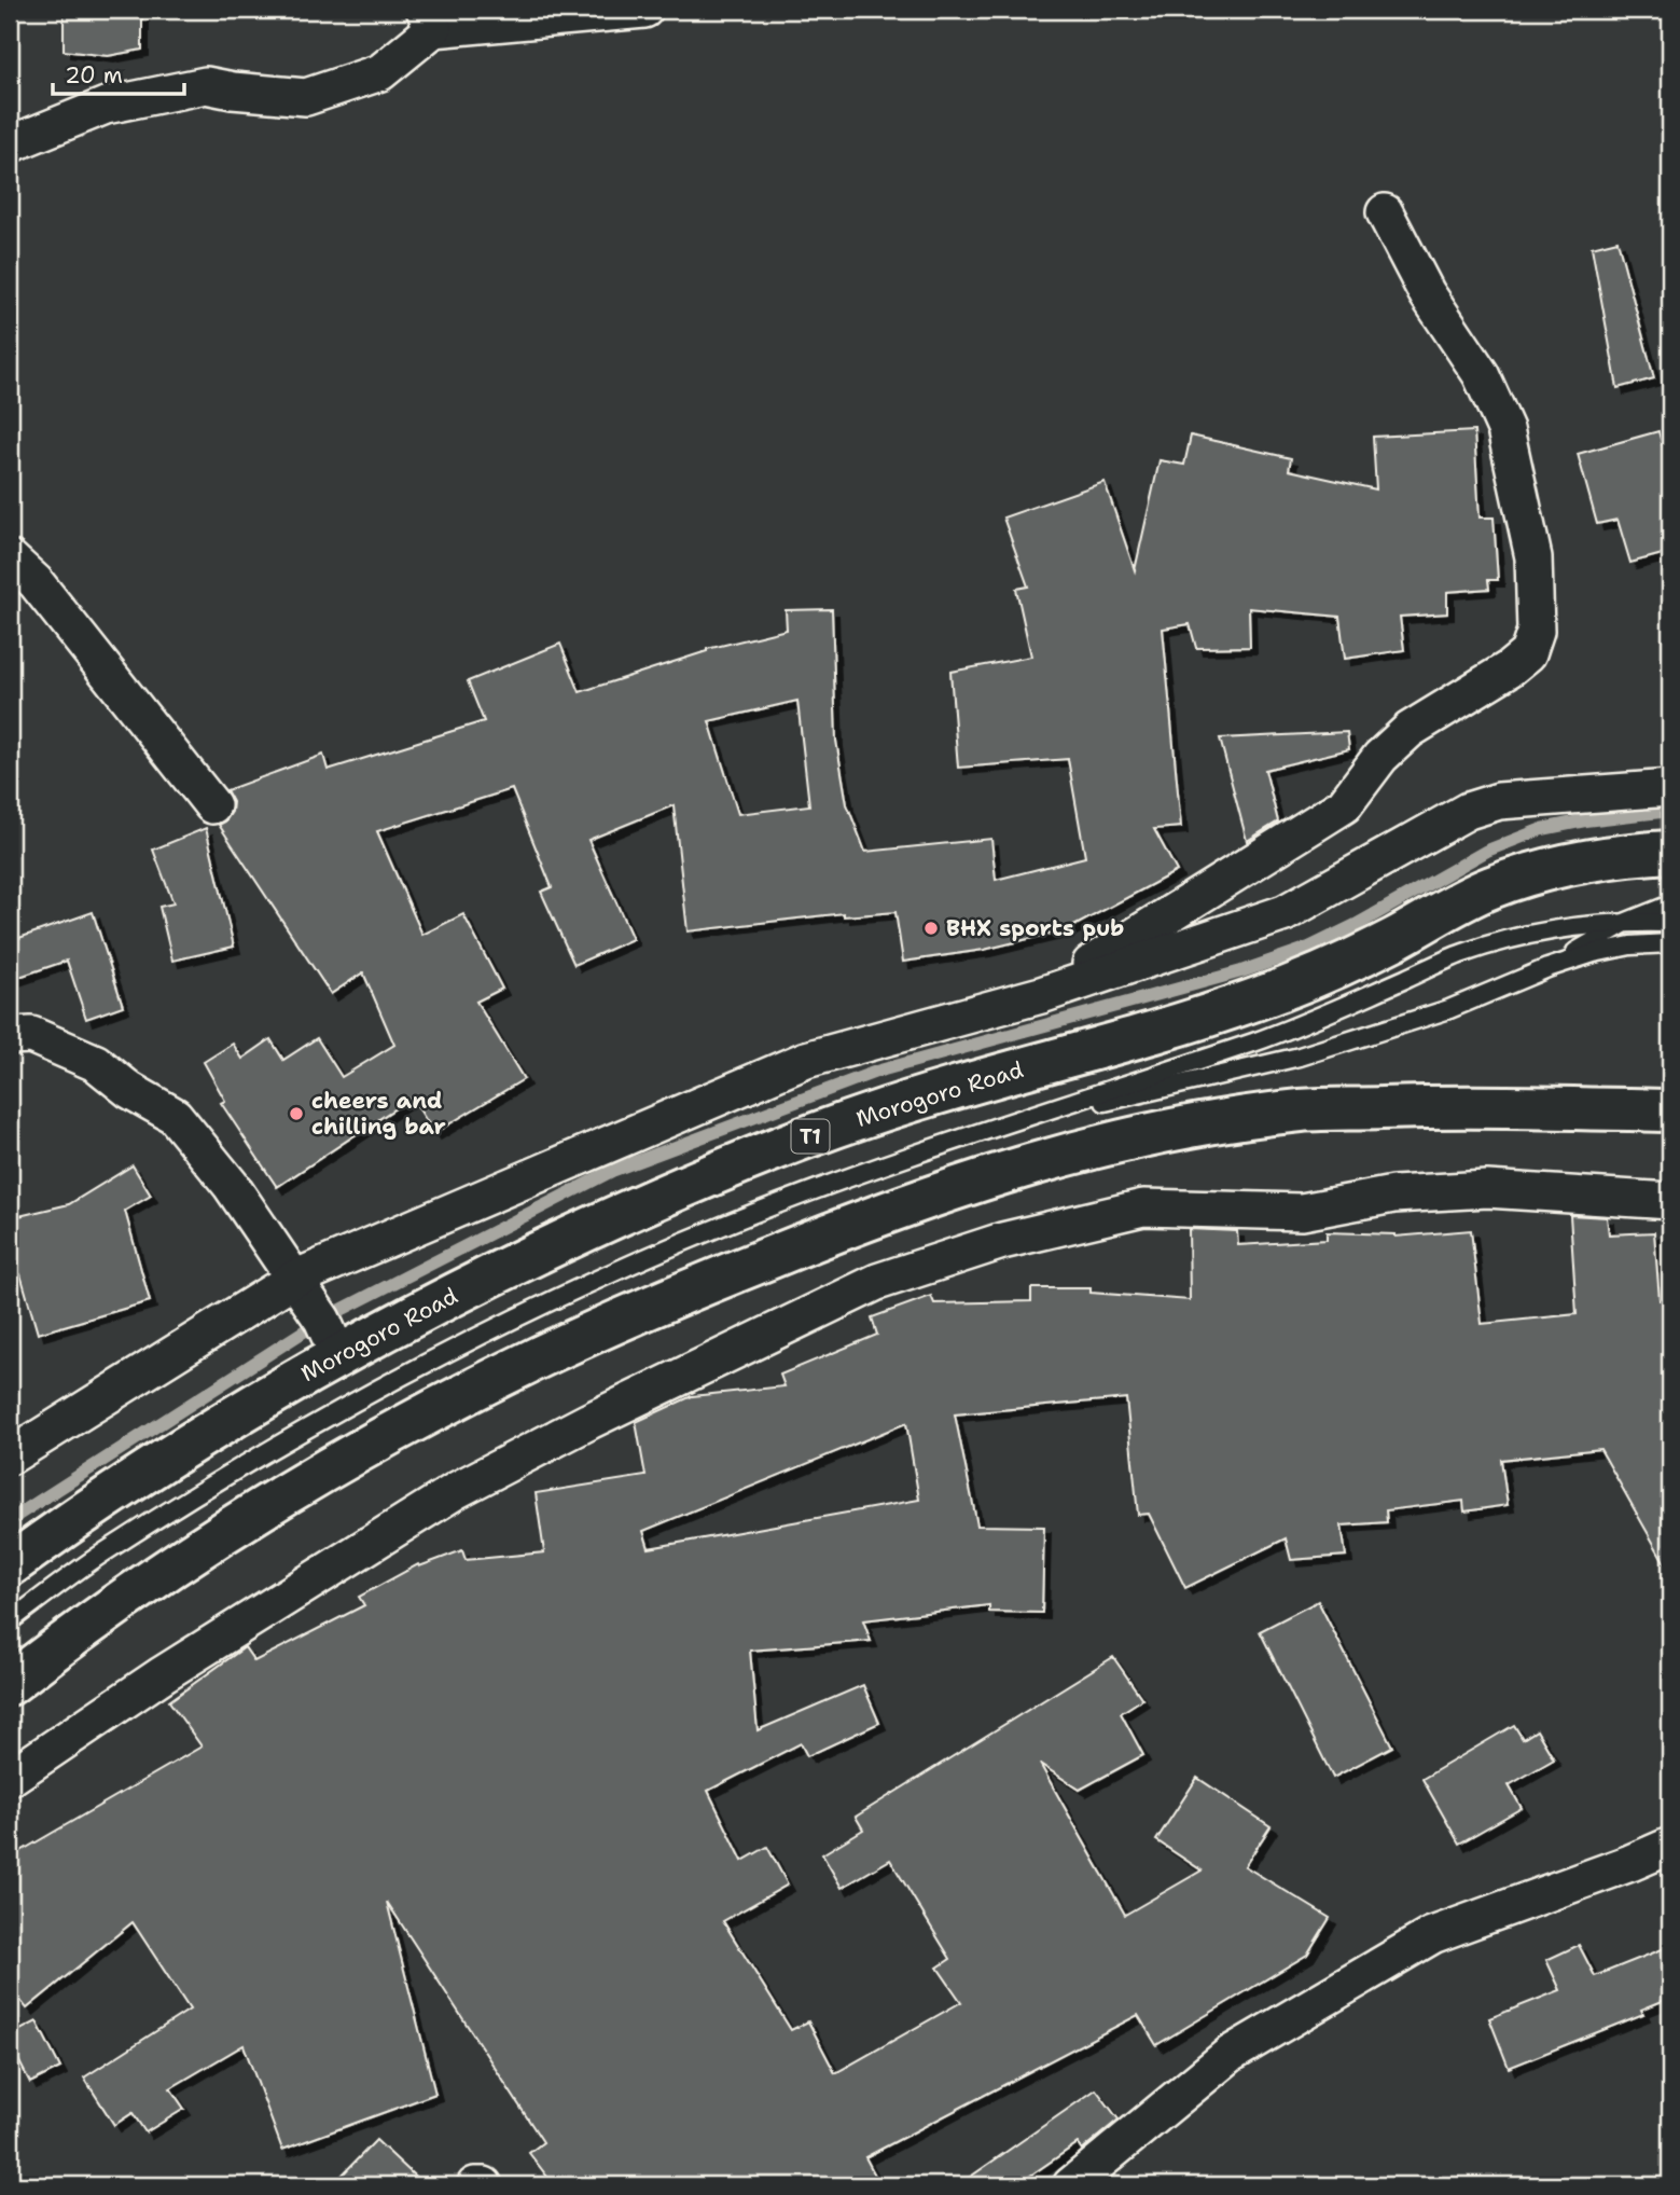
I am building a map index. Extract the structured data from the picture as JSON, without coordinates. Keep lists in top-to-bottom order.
{
  "streets": {
    "highway": ["Morogoro Road", "T1"]
  },
  "places": ["BHX sports pub", "cheers and chilling bar"],
  "scale_bar": "20 m"
}
